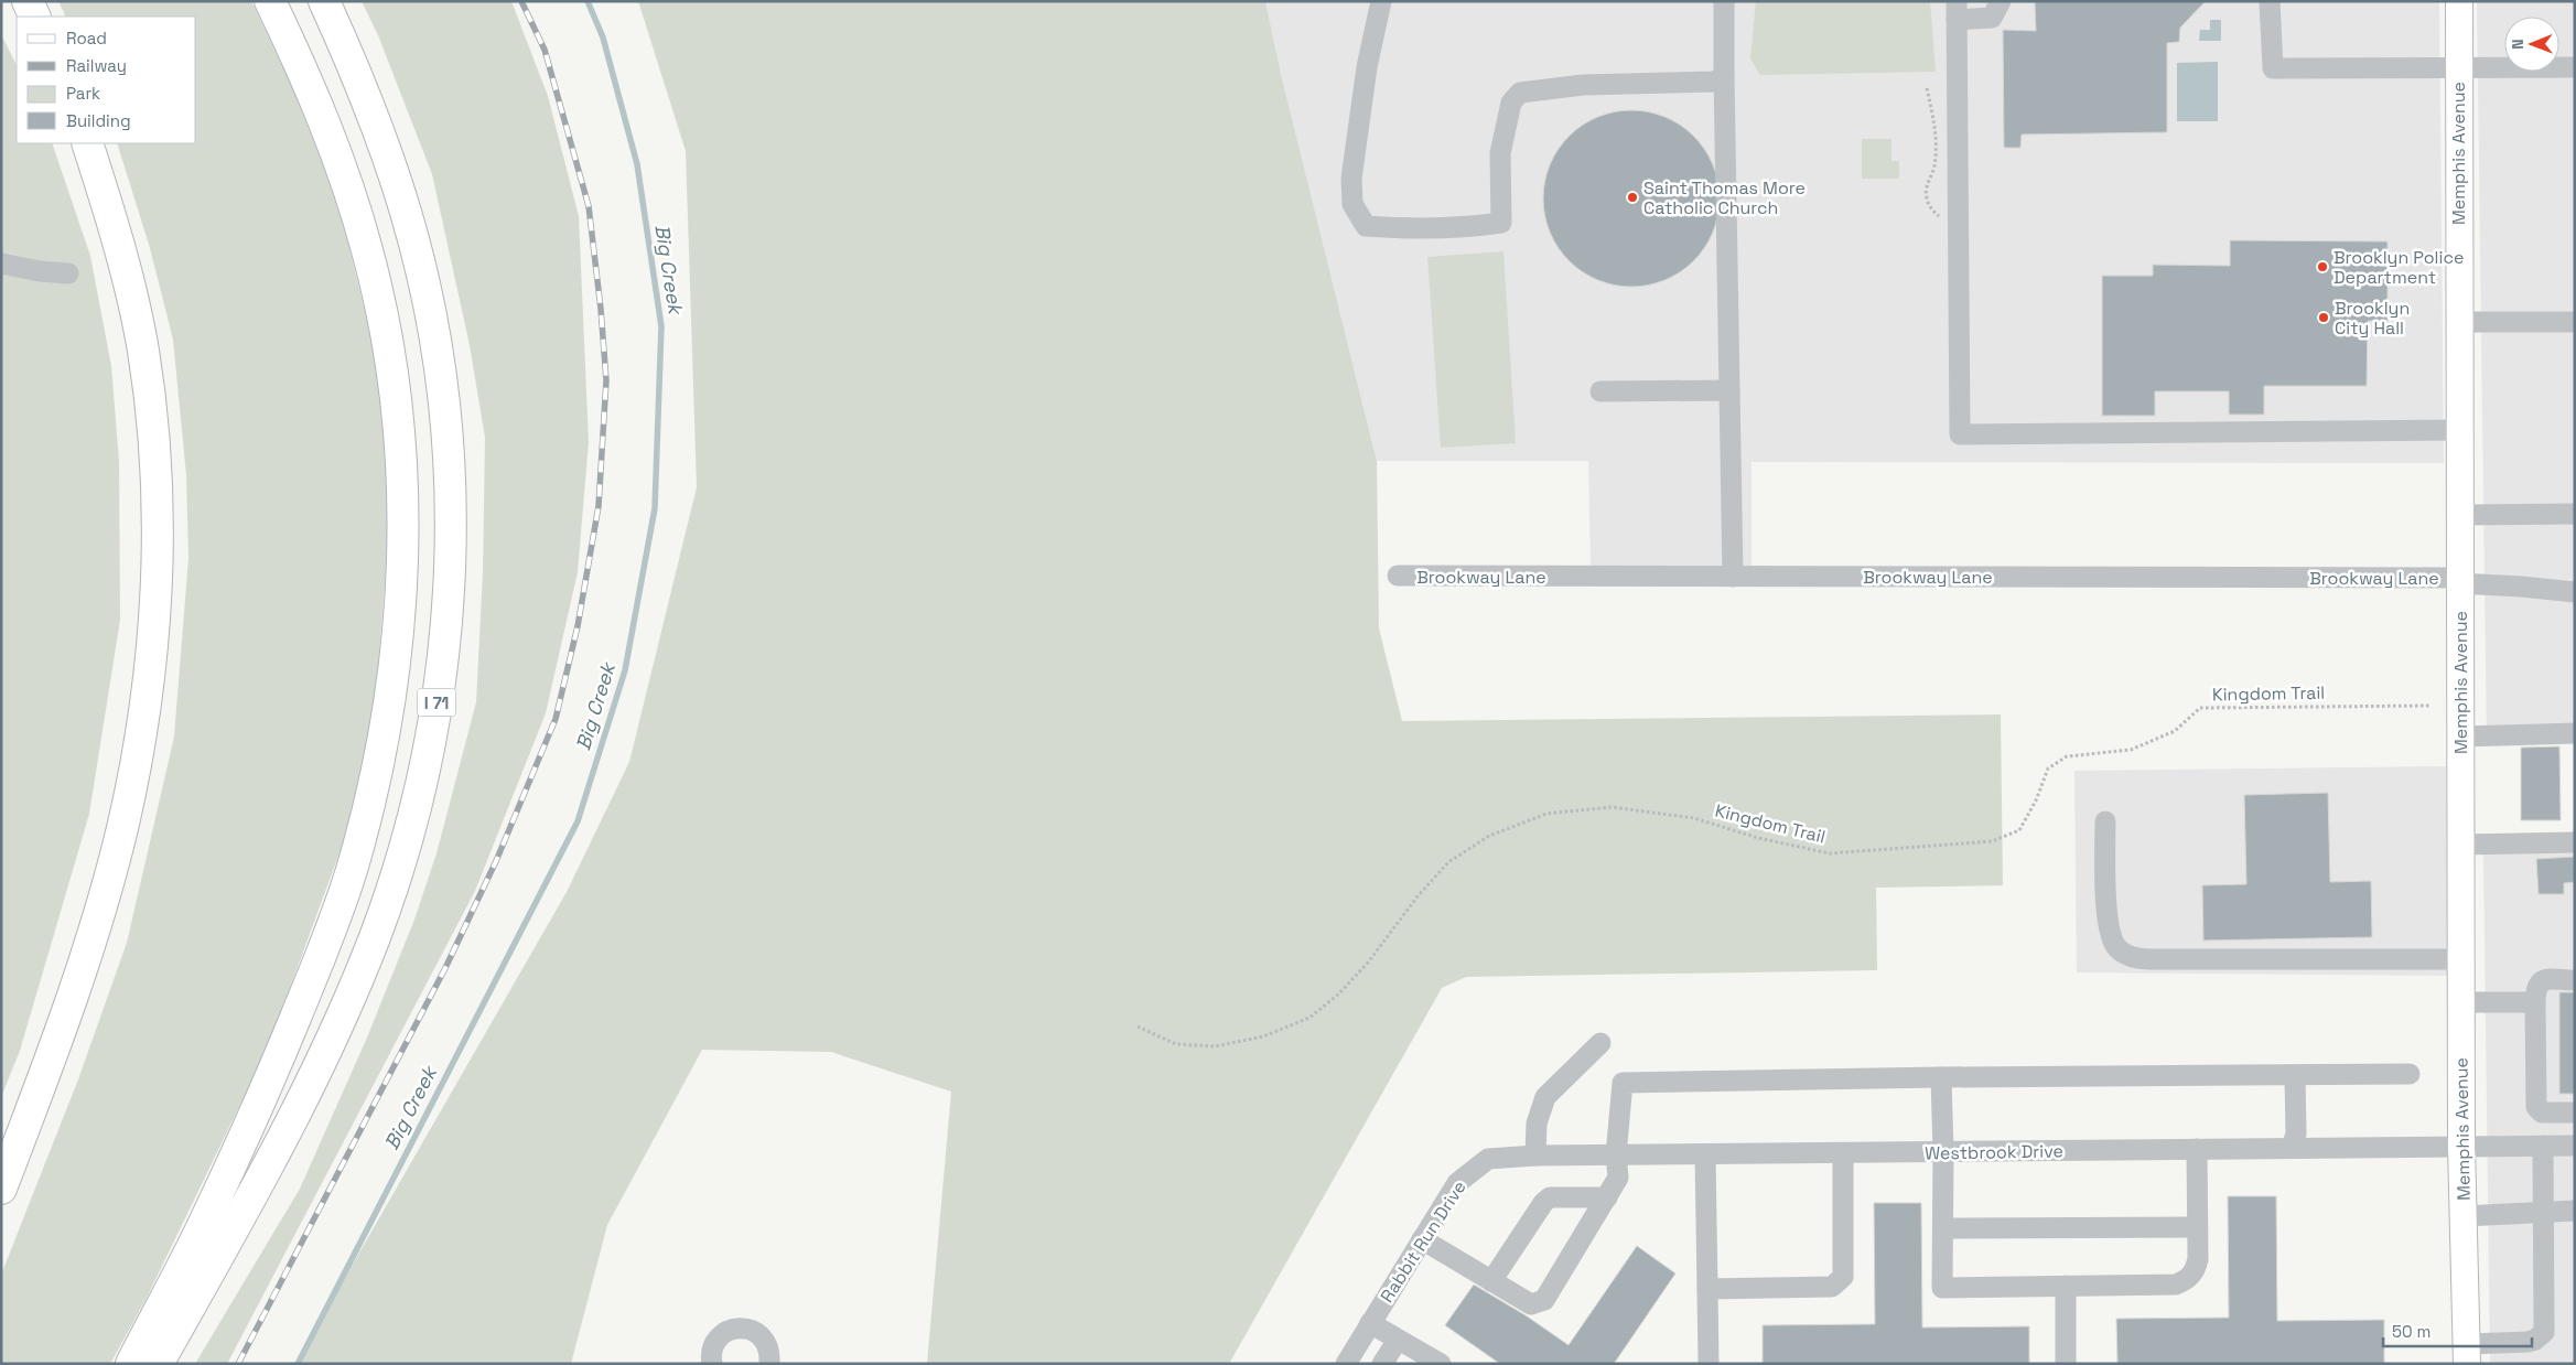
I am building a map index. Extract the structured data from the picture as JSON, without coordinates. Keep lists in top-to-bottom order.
{
  "streets": {
    "highway": ["I 71"],
    "main road": ["Memphis Avenue"],
    "street": ["Brookway Lane", "Westbrook Drive", "Rabbit Run Drive"],
    "path": ["Kingdom Trail"]
  },
  "crossings": [
    ["Memphis Avenue", "Brookway Lane"],
    ["Memphis Avenue", "Westbrook Drive"],
    ["Westbrook Drive", "Rabbit Run Drive"]
  ],
  "water": ["Big Creek"],
  "places": ["Saint Thomas More Catholic Church", "Brooklyn Police Department", "Brooklyn City Hall"],
  "legend": [
    "Road",
    "Railway",
    "Park",
    "Building"
  ],
  "scale_bar": "50 m",
  "north": "left"
}
